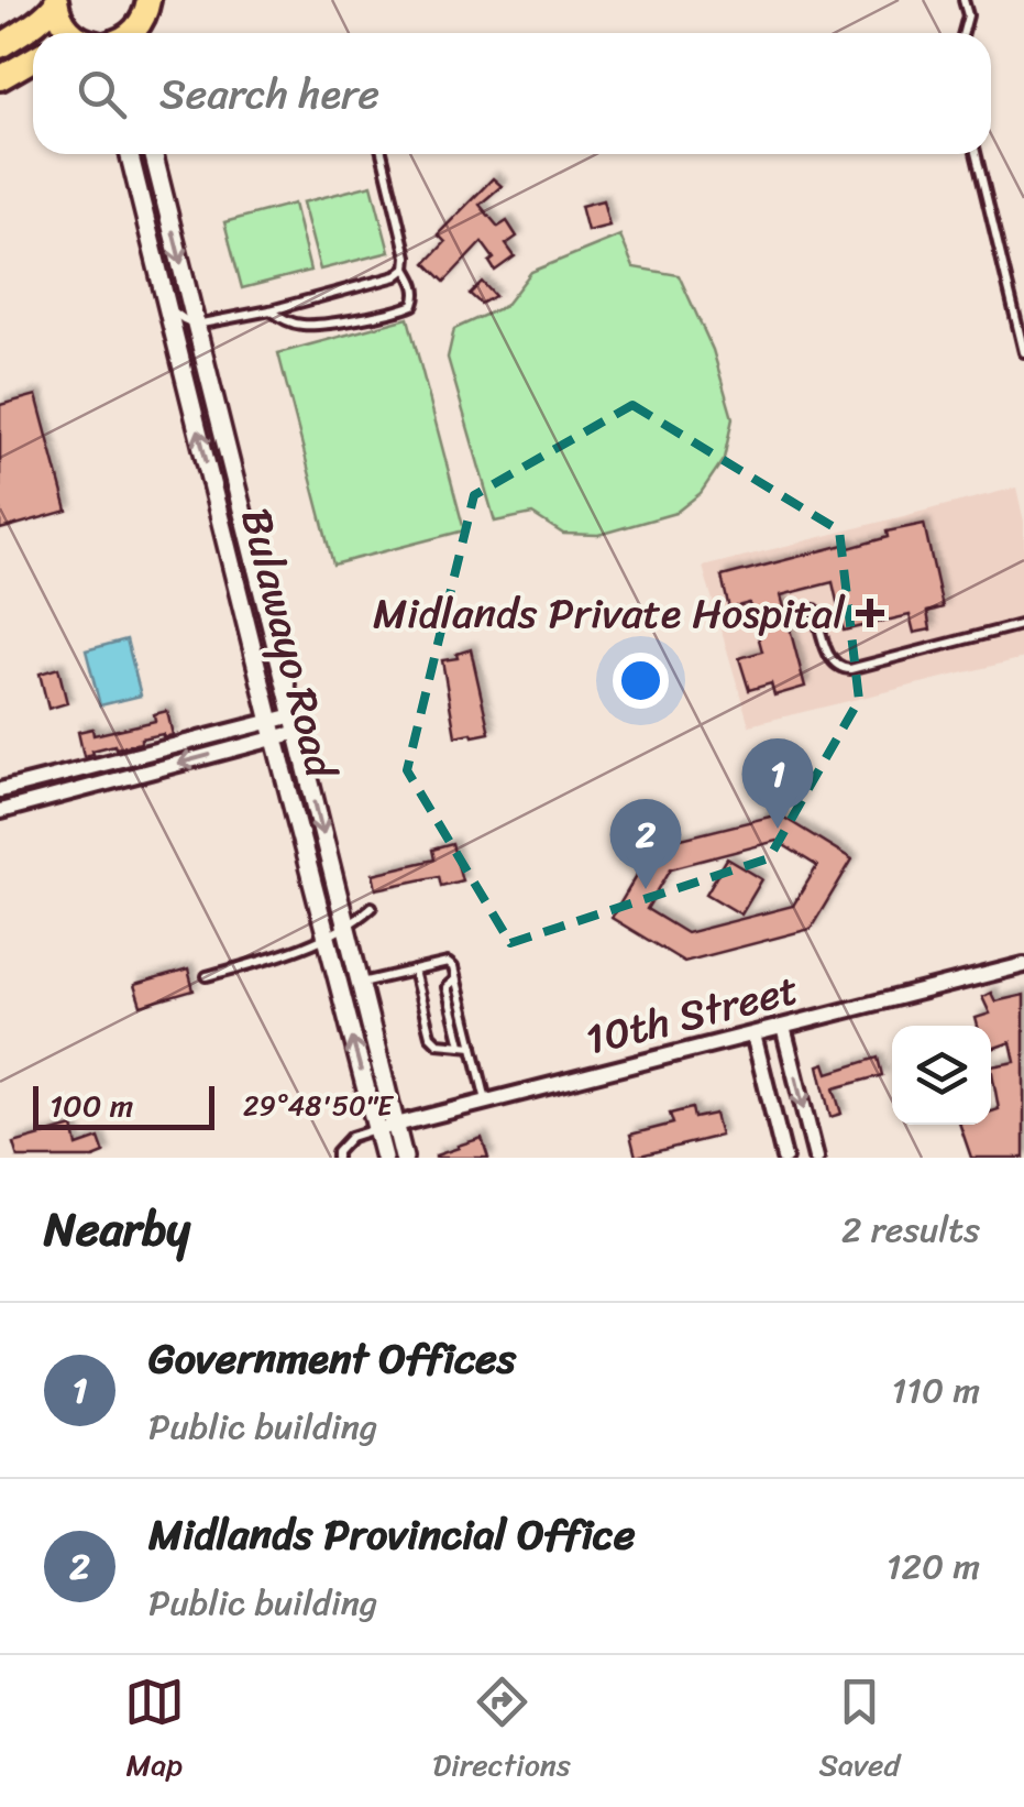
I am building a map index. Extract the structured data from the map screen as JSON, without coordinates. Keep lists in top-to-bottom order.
{
  "streets": {
    "street": ["Bulawayo Road", "10th Street"]
  },
  "crossings": [
    ["Bulawayo Road", "10th Street"]
  ],
  "places": {
    "health": ["Midlands Private Hospital"]
  },
  "scale_bar": "100 m",
  "page": {
    "search": "Search here",
    "pins": ["1", "2"],
    "scale": "100 m",
    "heading": ["Nearby", "2 results"],
    "list": [
      {
        "mark": "1",
        "name": "Government Offices",
        "note": "Public building",
        "value": "110 m"
      },
      {
        "mark": "2",
        "name": "Midlands Provincial Office",
        "note": "Public building",
        "value": "120 m"
      }
    ],
    "nav": ["Map", "Directions", "Saved"]
  },
  "coordinates": ["29°48'50\"E"]
}
